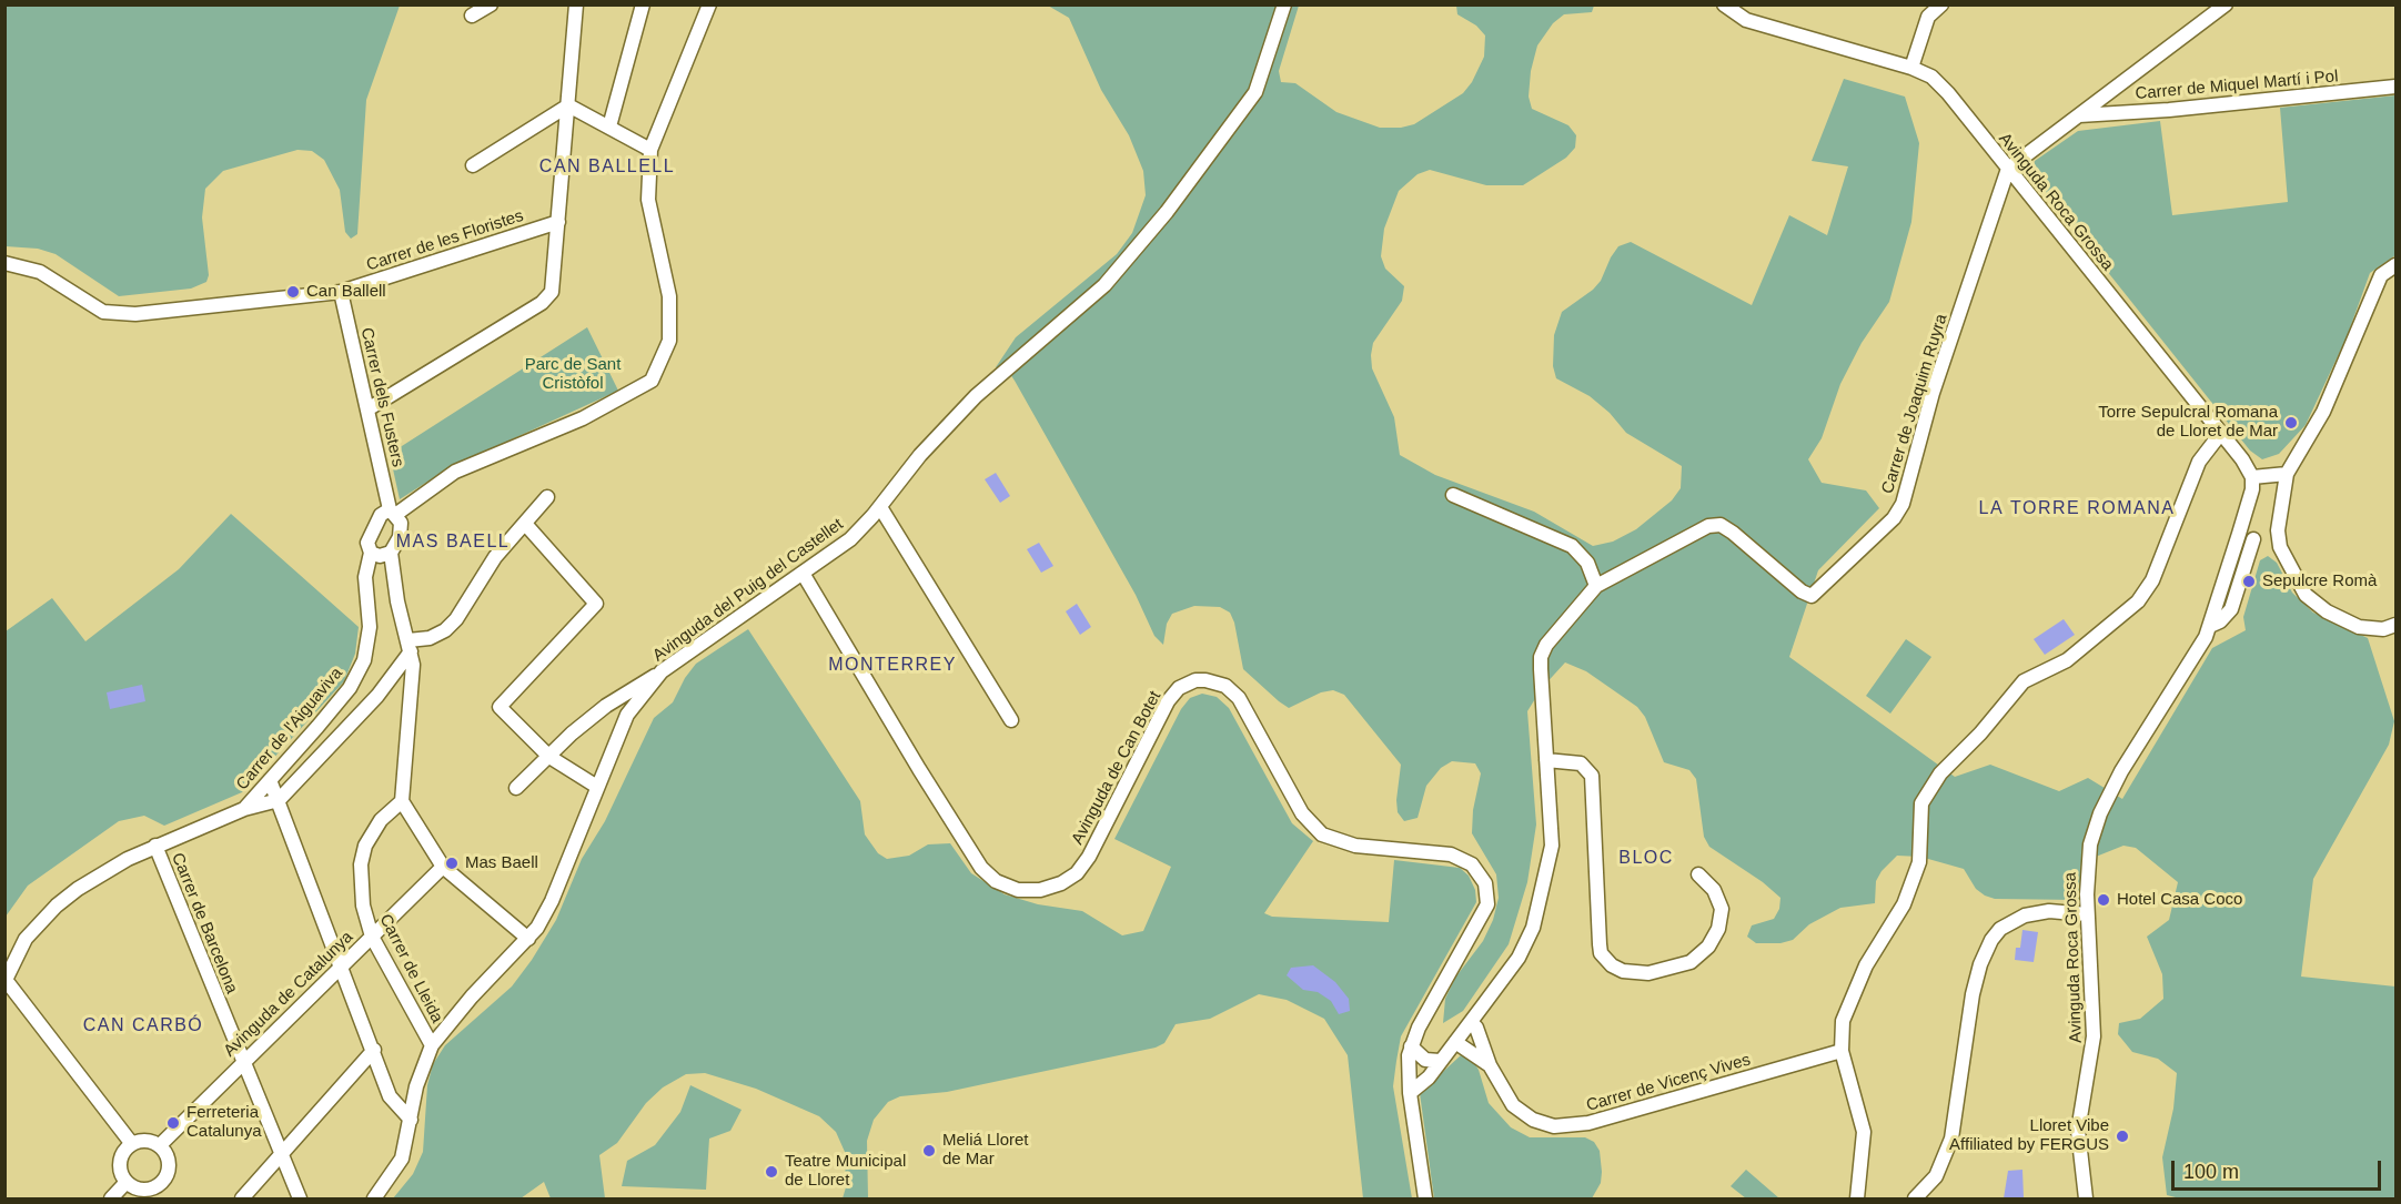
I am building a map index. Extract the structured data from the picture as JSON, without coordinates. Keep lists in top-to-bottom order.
{
  "streets": {
    "street": [
      "Carrer de Miquel Martí i Pol",
      "Avinguda Roca Grossa",
      "Carrer de les Floristes",
      "Carrer dels Fusters",
      "Carrer de Joaquim Ruyra",
      "Avinguda del Puig del Castellet",
      "Carrer de l'Aiguaviva",
      "Avinguda de Can Botet",
      "Carrer de Barcelona",
      "Carrer de Lleida",
      "Avinguda de Catalunya",
      "Carrer de Vicenç Vives"
    ]
  },
  "crossings": [
    ["Avinguda Roca Grossa", "Carrer de Joaquim Ruyra"],
    ["Carrer de les Floristes", "Carrer dels Fusters"],
    ["Carrer dels Fusters", "Carrer de l'Aiguaviva"],
    ["Carrer de Joaquim Ruyra", "Avinguda de Can Botet"],
    ["Carrer de Joaquim Ruyra", "Carrer de Vicenç Vives"],
    ["Avinguda del Puig del Castellet", "Avinguda de Can Botet"],
    ["Avinguda del Puig del Castellet", "Carrer de Lleida"],
    ["Carrer de l'Aiguaviva", "Carrer de Barcelona"],
    ["Carrer de Barcelona", "Avinguda de Catalunya"],
    ["Carrer de Lleida", "Avinguda de Catalunya"]
  ],
  "districts": [
    "CAN BALLELL",
    "LA TORRE ROMANA",
    "MAS BAELL",
    "MONTERREY",
    "BLOC",
    "CAN CARBÓ"
  ],
  "parks": ["Parc de Sant Cristòfol"],
  "places": [
    "Can Ballell",
    "Torre Sepulcral Romana de Lloret de Mar",
    "Sepulcre Romà",
    "Mas Baell",
    "Hotel Casa Coco",
    "Ferreteria Catalunya",
    "Lloret Vibe Affiliated by FERGUS",
    "Meliá Lloret de Mar",
    "Teatre Municipal de Lloret"
  ],
  "scale_bar": "100 m"
}
